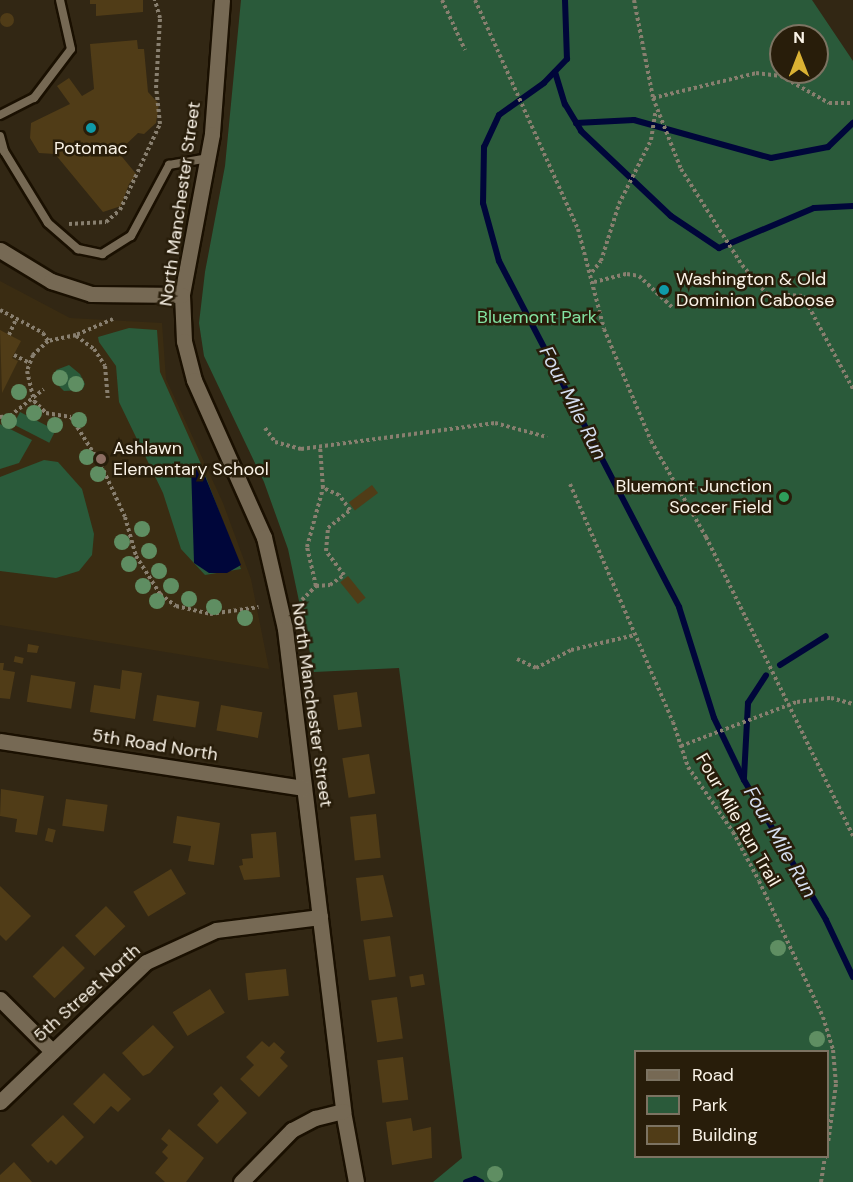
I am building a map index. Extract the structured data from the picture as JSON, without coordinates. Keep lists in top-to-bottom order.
{
  "streets": {
    "street": ["North Manchester Street", "5th Road North", "5th Street North"],
    "path": ["Four Mile Run Trail"]
  },
  "crossings": [
    ["North Manchester Street", "5th Road North"],
    ["North Manchester Street", "5th Street North"]
  ],
  "water": ["Four Mile Run"],
  "parks": ["Bluemont Park"],
  "places": [
    "Potomac",
    "Washington & Old Dominion Caboose",
    "Ashlawn Elementary School",
    "Bluemont Junction Soccer Field"
  ],
  "legend": ["Road", "Park", "Building"],
  "north": "top"
}
